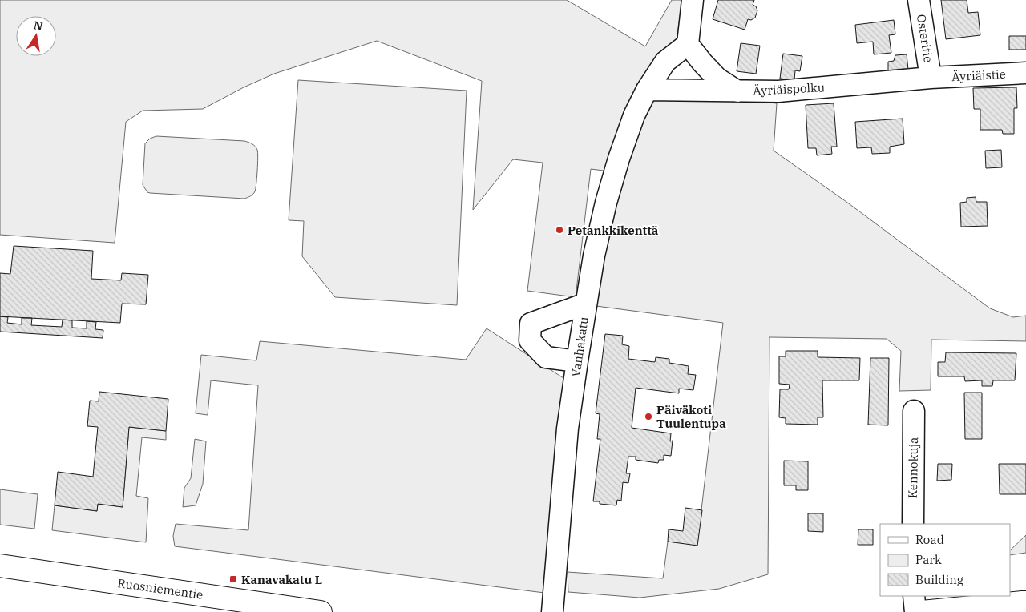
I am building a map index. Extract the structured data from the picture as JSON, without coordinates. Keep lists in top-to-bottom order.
{
  "streets": {
    "main road": ["Ruosniementie"],
    "street": [
      "Osteritie",
      "Äyriäistie",
      "Äyriäispolku",
      "Vanhakatu",
      "Kennokuja"
    ]
  },
  "crossings": [
    ["Osteritie", "Äyriäistie"],
    ["Osteritie", "Äyriäispolku"],
    ["Äyriäistie", "Äyriäispolku"],
    ["Äyriäispolku", "Vanhakatu"]
  ],
  "places": {
    "other": ["Petankkikenttä", "Päiväkoti Tuulentupa"],
    "transit": ["Kanavakatu L"]
  },
  "legend": ["Road", "Park", "Building"],
  "north": "top"
}
